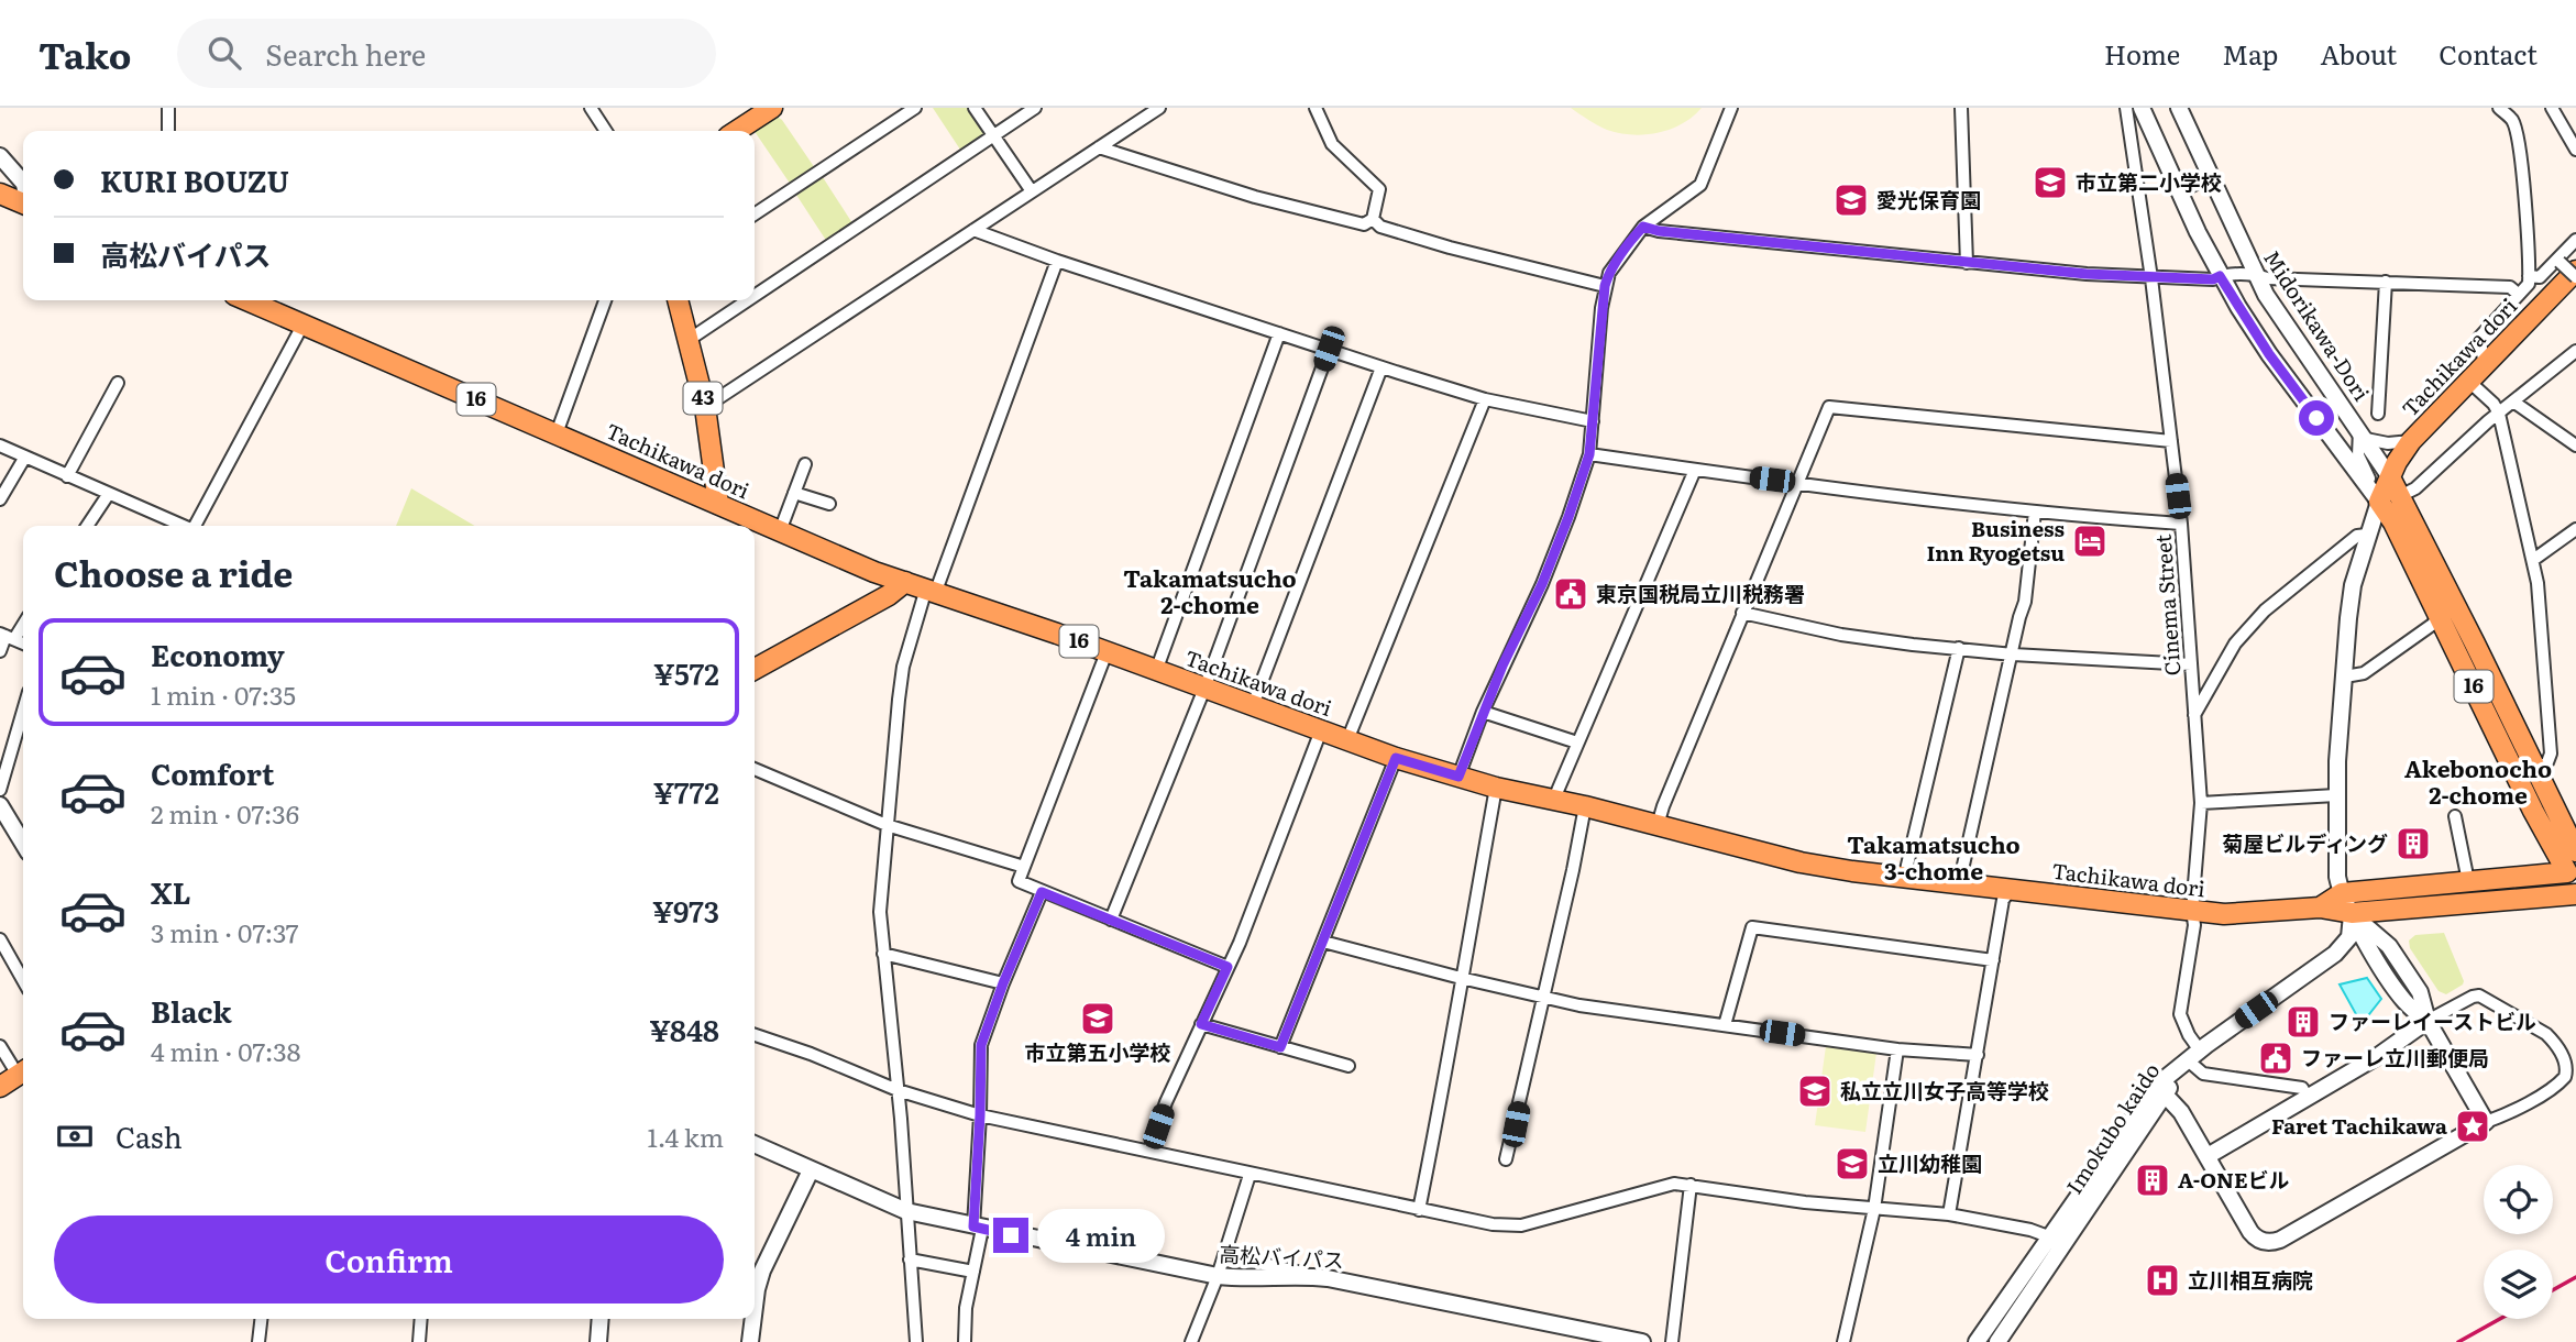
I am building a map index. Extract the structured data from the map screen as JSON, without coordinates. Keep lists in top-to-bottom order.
{
  "streets": {
    "main road": ["Tachikawa dori", "43", "16"],
    "street": [
      "Midorikawa-Dori",
      "Cinema Street",
      "Imokubo kaido",
      "高松バイパス"
    ]
  },
  "crossings": [
    ["Midorikawa-Dori", "Tachikawa dori"],
    ["Midorikawa-Dori", "16"],
    ["Tachikawa dori", "43"],
    ["Tachikawa dori", "16"],
    ["Tachikawa dori", "Cinema Street"],
    ["Cinema Street", "Imokubo kaido"]
  ],
  "districts": ["Takamatsucho 2-chome", "Akebonocho 2-chome", "Takamatsucho 3-chome"],
  "places": {
    "school or university": [
      "市立第二小学校",
      "愛光保育園",
      "市立第五小学校",
      "私立立川女子高等学校",
      "立川幼稚園"
    ],
    "hotel": ["Business Inn Ryogetsu"],
    "public building": ["東京国税局立川税務署", "ファーレ立川郵便局"],
    "building": ["菊屋ビルディング", "ファーレイーストビル", "A-ONEビル"],
    "place": ["Faret Tachikawa"],
    "hospital": ["立川相互病院"]
  },
  "page": {
    "header": "Tako",
    "search": "Search here",
    "nav": [
      "Home",
      "Map",
      "About",
      "Contact"
    ],
    "banner": ["KURI BOUZU", "高松バイパス"],
    "heading": "Choose a ride",
    "list": [
      {
        "name": "Economy",
        "note": "1 min · 07:35",
        "value": "¥572"
      },
      {
        "name": "Comfort",
        "note": "2 min · 07:36",
        "value": "¥772"
      },
      {
        "name": "XL",
        "note": "3 min · 07:37",
        "value": "¥973"
      },
      {
        "name": "Black",
        "note": "4 min · 07:38",
        "value": "¥848"
      }
    ],
    "pay": ["Cash", "1.4 km"],
    "buttons": "Confirm",
    "bubble": "4 min"
  }
}
